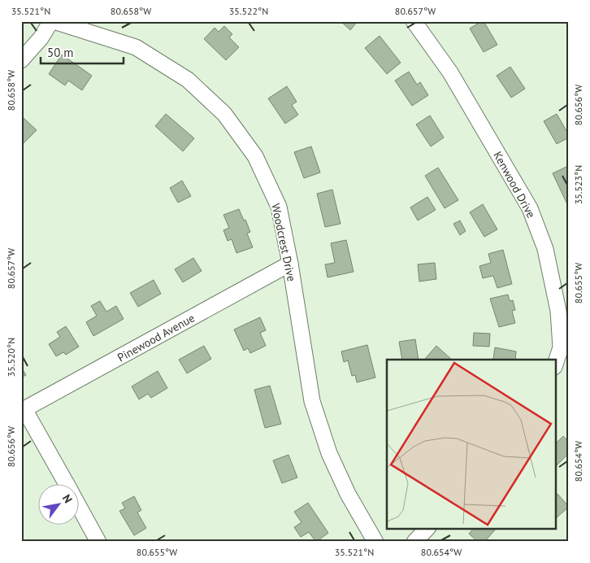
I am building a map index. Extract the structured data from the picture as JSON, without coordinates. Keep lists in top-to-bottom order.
{
  "streets": {
    "street": ["Kenwood Drive", "Woodcrest Drive", "Pinewood Avenue"]
  },
  "crossings": [
    ["Woodcrest Drive", "Pinewood Avenue"]
  ],
  "scale_bar": "50 m",
  "north": "top right",
  "coordinates": [
    "35.521°N",
    "80.658°W",
    "35.522°N",
    "80.657°W",
    "80.656°W",
    "35.523°N",
    "80.655°W",
    "35.520°N",
    "80.654°W"
  ]
}
